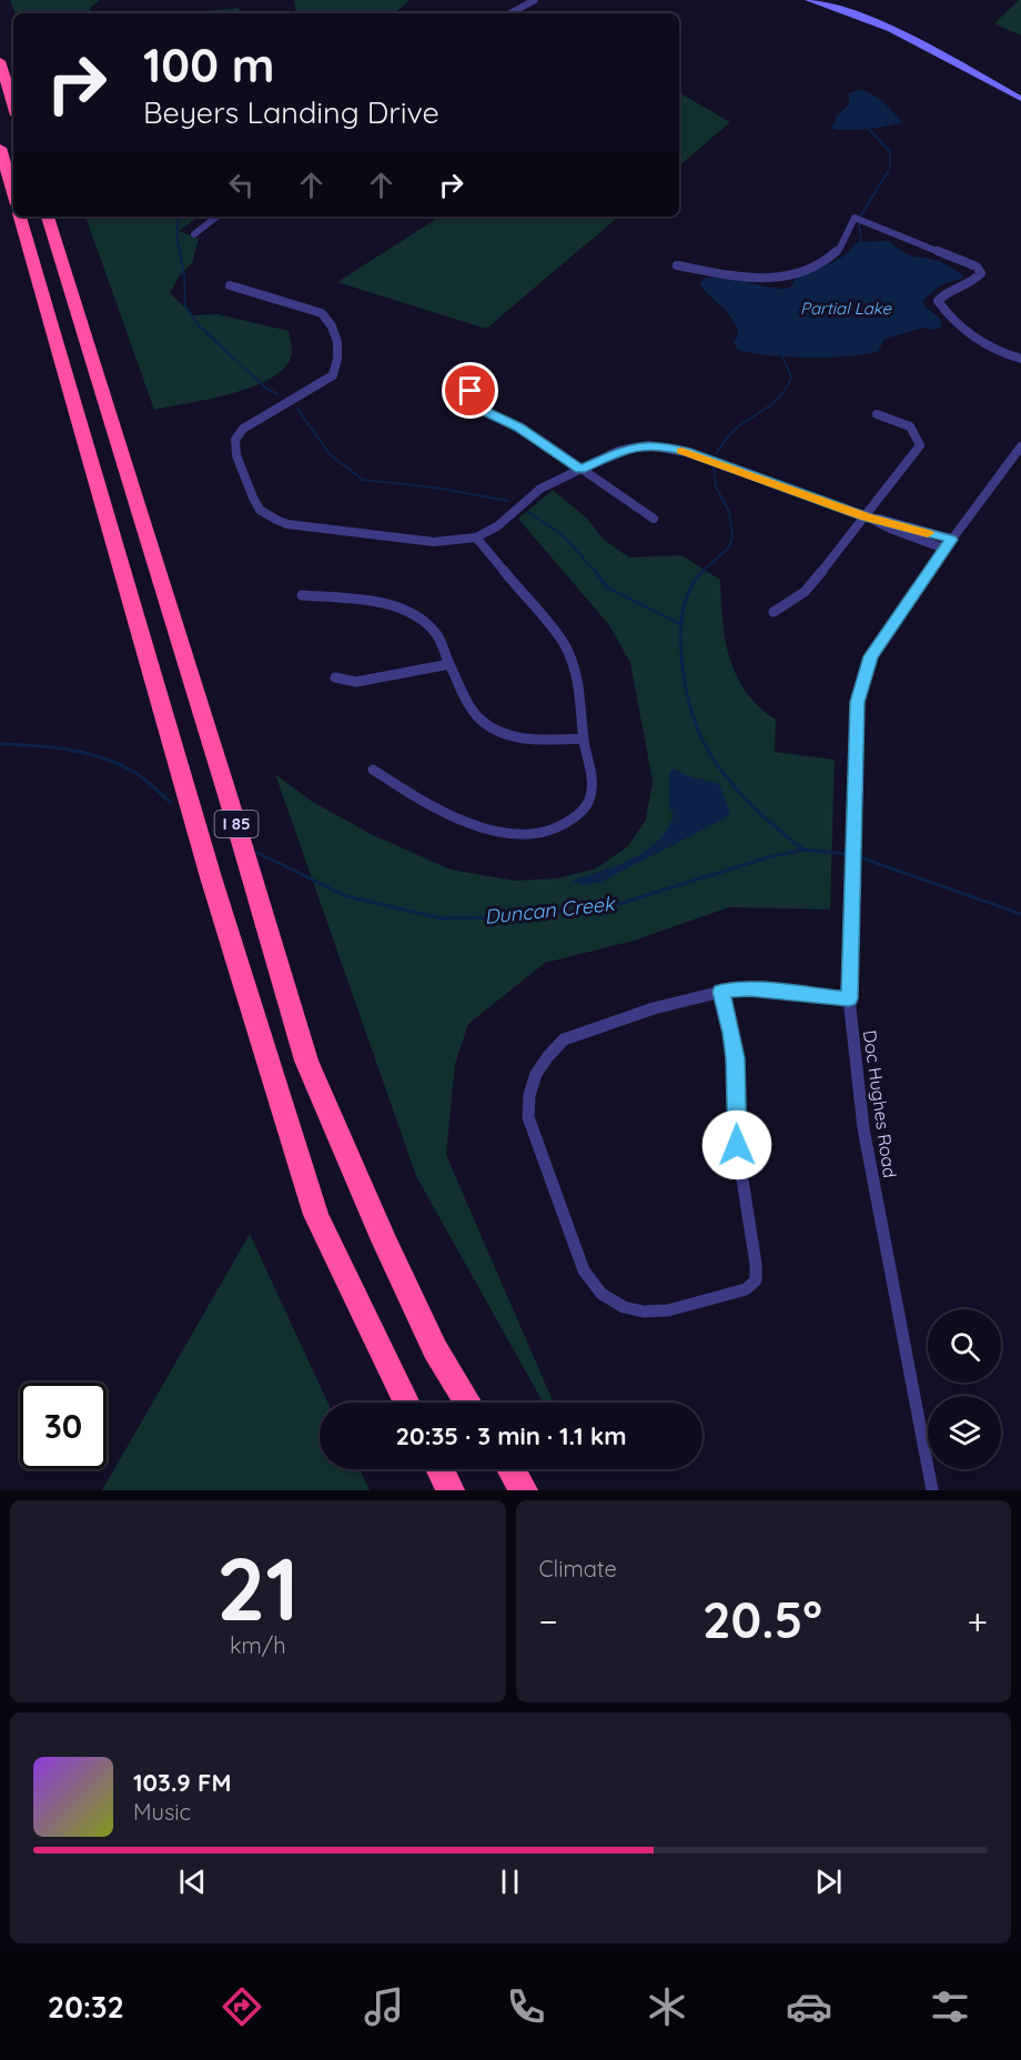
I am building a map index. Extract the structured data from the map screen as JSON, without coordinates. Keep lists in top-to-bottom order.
{
  "streets": {
    "highway": ["I 85"],
    "street": ["Doc Hughes Road"]
  },
  "water": ["Partial Lake", "Duncan Creek"],
  "page": {
    "turn": ["100 m", "Beyers Landing Drive"],
    "limit": "30",
    "trip": "20:35 · 3 min · 1.1 km",
    "tile": [
      ["21", "km/h"],
      "Climate"
    ],
    "heat": ["−", "20.5°", "+"],
    "song": ["103.9 FM", "Music"],
    "tabs": "20:32"
  }
}
